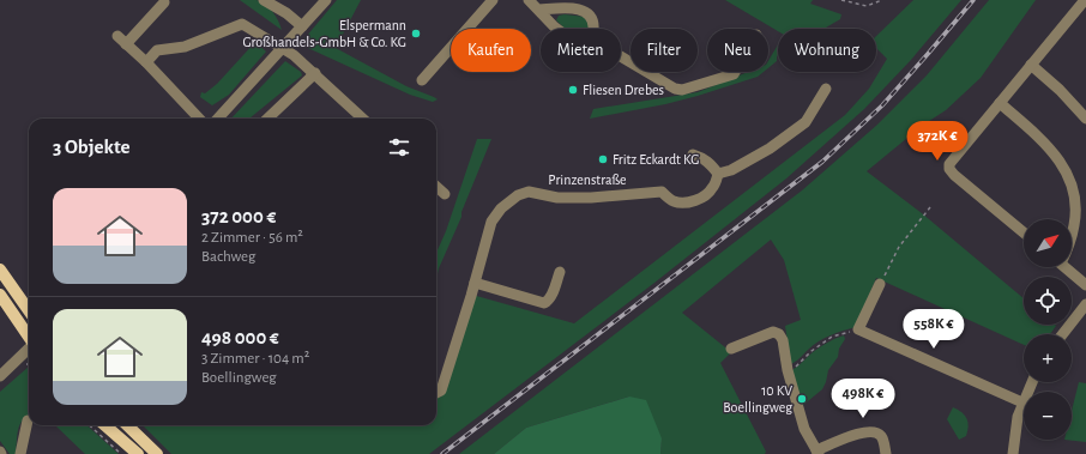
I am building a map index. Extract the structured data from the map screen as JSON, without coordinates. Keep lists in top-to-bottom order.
{
  "streets": {
    "street": ["Prinzenstraße"]
  },
  "places": [
    "Elspermann Großhandels-GmbH & Co. KG",
    "Fliesen Drebes",
    "Fritz Eckardt KG",
    "10 KV Boellingweg"
  ],
  "north": "top right",
  "page": {
    "chip": [
      "Kaufen",
      "Mieten",
      "Filter",
      "Neu",
      "Wohnung"
    ],
    "heading": "3 Objekte",
    "price": ["372K €", "558K €", "498K €"],
    "list": [
      {
        "name": "372 000 €",
        "note": "2 Zimmer · 56 m² · Bachweg"
      },
      {
        "name": "498 000 €",
        "note": "3 Zimmer · 104 m² · Boellingweg"
      }
    ],
    "map_buttons": ["+", "−"]
  }
}
